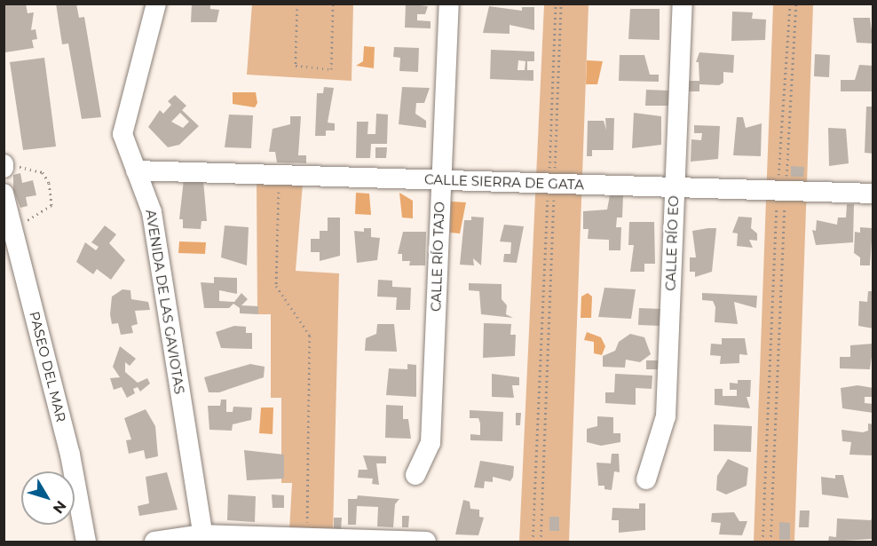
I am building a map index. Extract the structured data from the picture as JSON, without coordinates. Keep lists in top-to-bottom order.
{
  "streets": {
    "street": [
      "CALLE SIERRA DE GATA",
      "CALLE RÍO EO",
      "CALLE RÍO TAJO",
      "AVENIDA DE LAS GAVIOTAS",
      "PASEO DEL MAR"
    ]
  },
  "crossings": [
    ["CALLE SIERRA DE GATA", "CALLE RÍO EO"],
    ["CALLE SIERRA DE GATA", "CALLE RÍO TAJO"],
    ["CALLE SIERRA DE GATA", "AVENIDA DE LAS GAVIOTAS"]
  ],
  "north": "bottom right"
}
